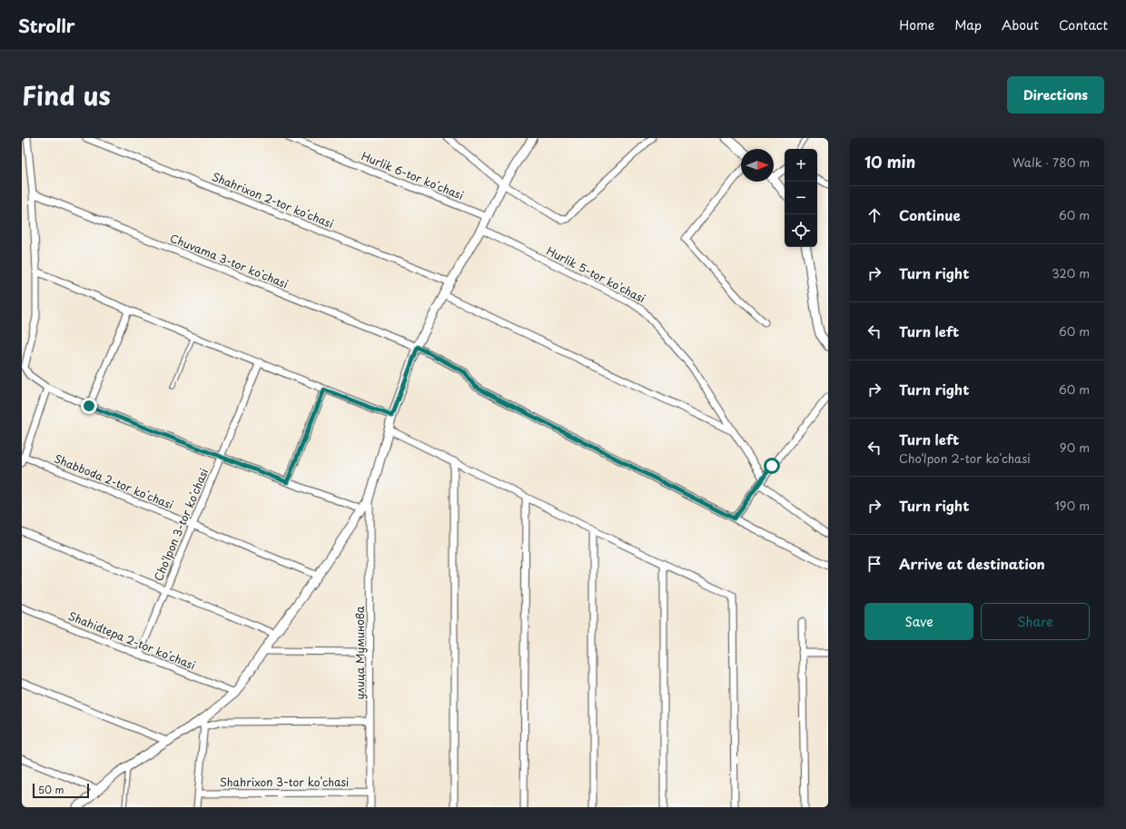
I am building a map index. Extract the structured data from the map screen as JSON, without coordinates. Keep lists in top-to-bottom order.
{
  "streets": {
    "street": [
      "Hurlik 6-tor koʻchasi",
      "Shahrixon 2-tor koʻchasi",
      "Chuvama 3-tor koʻchasi",
      "Hurlik 5-tor koʻchasi",
      "Shabboda 2-tor koʻchasi",
      "Cho‘lpon 3-tor koʻchasi",
      "Shahidtepa 2-tor koʻchasi",
      "улица Муминова",
      "Shahrixon 3-tor koʻchasi"
    ]
  },
  "crossings": [
    ["Shabboda 2-tor koʻchasi", "Cho‘lpon 3-tor koʻchasi"],
    ["Cho‘lpon 3-tor koʻchasi", "Shahidtepa 2-tor koʻchasi"],
    ["улица Муминова", "Shahrixon 3-tor koʻchasi"]
  ],
  "scale_bar": "50 m",
  "north": "right",
  "page": {
    "header": "Strollr",
    "nav": [
      "Home",
      "Map",
      "About",
      "Contact"
    ],
    "title": "Find us",
    "buttons": [
      "Directions",
      ["Save", "Share"]
    ],
    "heading": ["10 min", "Walk · 780 m"],
    "map_buttons": ["+", "−"],
    "list": [
      ["Continue", "60 m"],
      ["Turn right", "320 m"],
      ["Turn left", "60 m"],
      ["Turn right", "60 m"],
      ["Turn left", "Cho‘lpon 2-tor koʻchasi", "90 m"],
      ["Turn right", "190 m"],
      "Arrive at destination"
    ],
    "scale": "50 m"
  }
}
